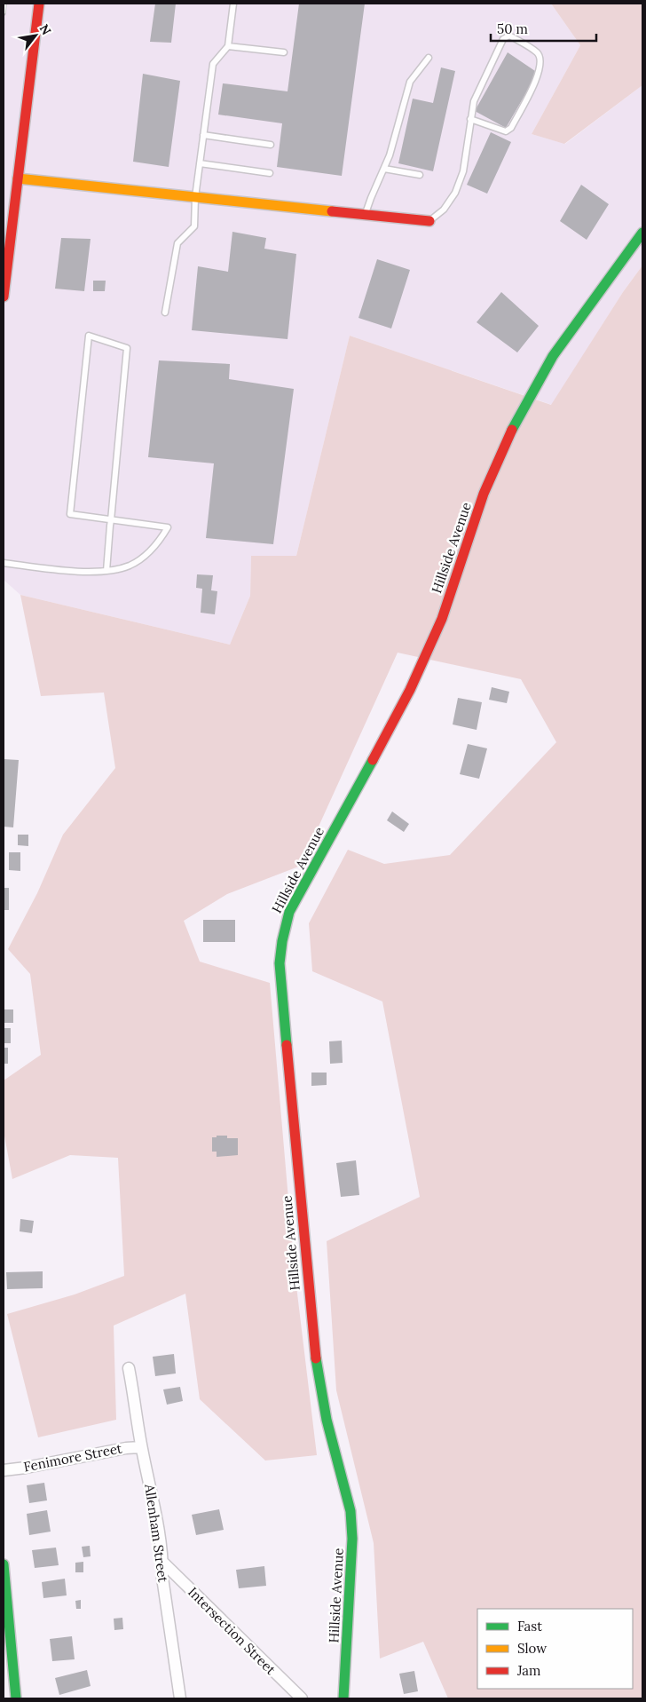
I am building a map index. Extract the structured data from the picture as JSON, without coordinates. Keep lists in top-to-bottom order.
{
  "streets": {
    "street": [
      "Hillside Avenue",
      "Fenimore Street",
      "Allenham Street",
      "Intersection Street"
    ]
  },
  "crossings": [
    ["Fenimore Street", "Allenham Street"],
    ["Allenham Street", "Intersection Street"]
  ],
  "legend": ["Fast", "Slow", "Jam"],
  "scale_bar": "50 m",
  "north": "top right"
}
